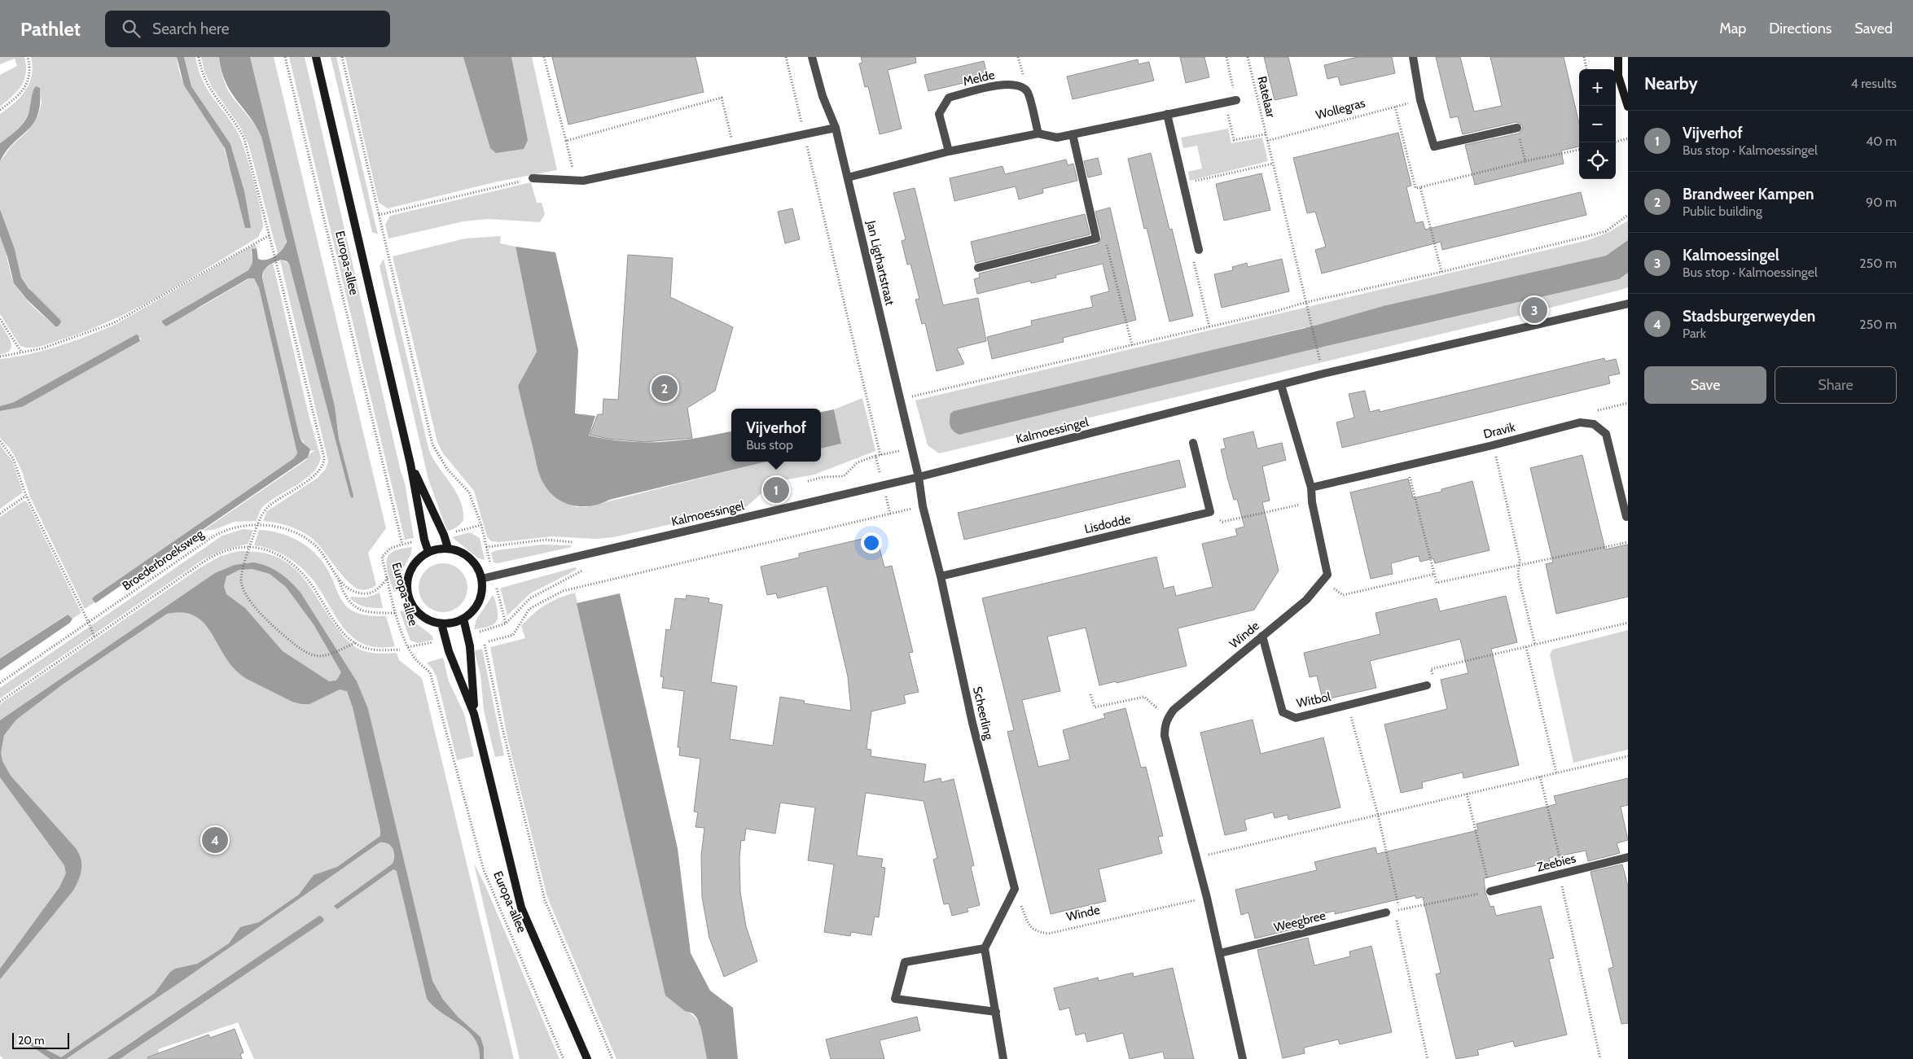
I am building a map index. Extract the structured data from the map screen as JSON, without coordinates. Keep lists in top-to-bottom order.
{
  "streets": {
    "main road": ["Europa-allee"],
    "street": [
      "Melde",
      "Jan Ligthartstraat",
      "Kalmoessingel",
      "Dravik",
      "Lisdodde",
      "Winde",
      "Witbol",
      "Scheerling",
      "Zeebies",
      "Weegbree"
    ],
    "path": ["Ratelaar", "Wollegras", "Broederbroeksweg"]
  },
  "crossings": [
    ["Ratelaar", "Wollegras"],
    ["Europa-allee", "Kalmoessingel"],
    ["Europa-allee", "Broederbroeksweg"],
    ["Jan Ligthartstraat", "Kalmoessingel"],
    ["Jan Ligthartstraat", "Scheerling"],
    ["Kalmoessingel", "Scheerling"],
    ["Lisdodde", "Scheerling"],
    ["Winde", "Witbol"],
    ["Winde", "Scheerling"]
  ],
  "scale_bar": "20 m",
  "page": {
    "header": "Pathlet",
    "search": "Search here",
    "nav": ["Map", "Directions", "Saved"],
    "heading": ["Nearby", "4 results"],
    "map_buttons": ["+", "−"],
    "list": [
      {
        "mark": "1",
        "name": "Vijverhof",
        "note": "Bus stop · Kalmoessingel",
        "value": "40 m"
      },
      {
        "mark": "2",
        "name": "Brandweer Kampen",
        "note": "Public building",
        "value": "90 m"
      },
      {
        "mark": "3",
        "name": "Kalmoessingel",
        "note": "Bus stop · Kalmoessingel",
        "value": "250 m"
      },
      {
        "mark": "4",
        "name": "Stadsburgerweyden",
        "note": "Park",
        "value": "250 m"
      }
    ],
    "pins": [
      "3",
      "2",
      "1",
      "4"
    ],
    "buttons": ["Save", "Share"],
    "popup": ["Vijverhof", "Bus stop"],
    "scale": "20 m"
  }
}
